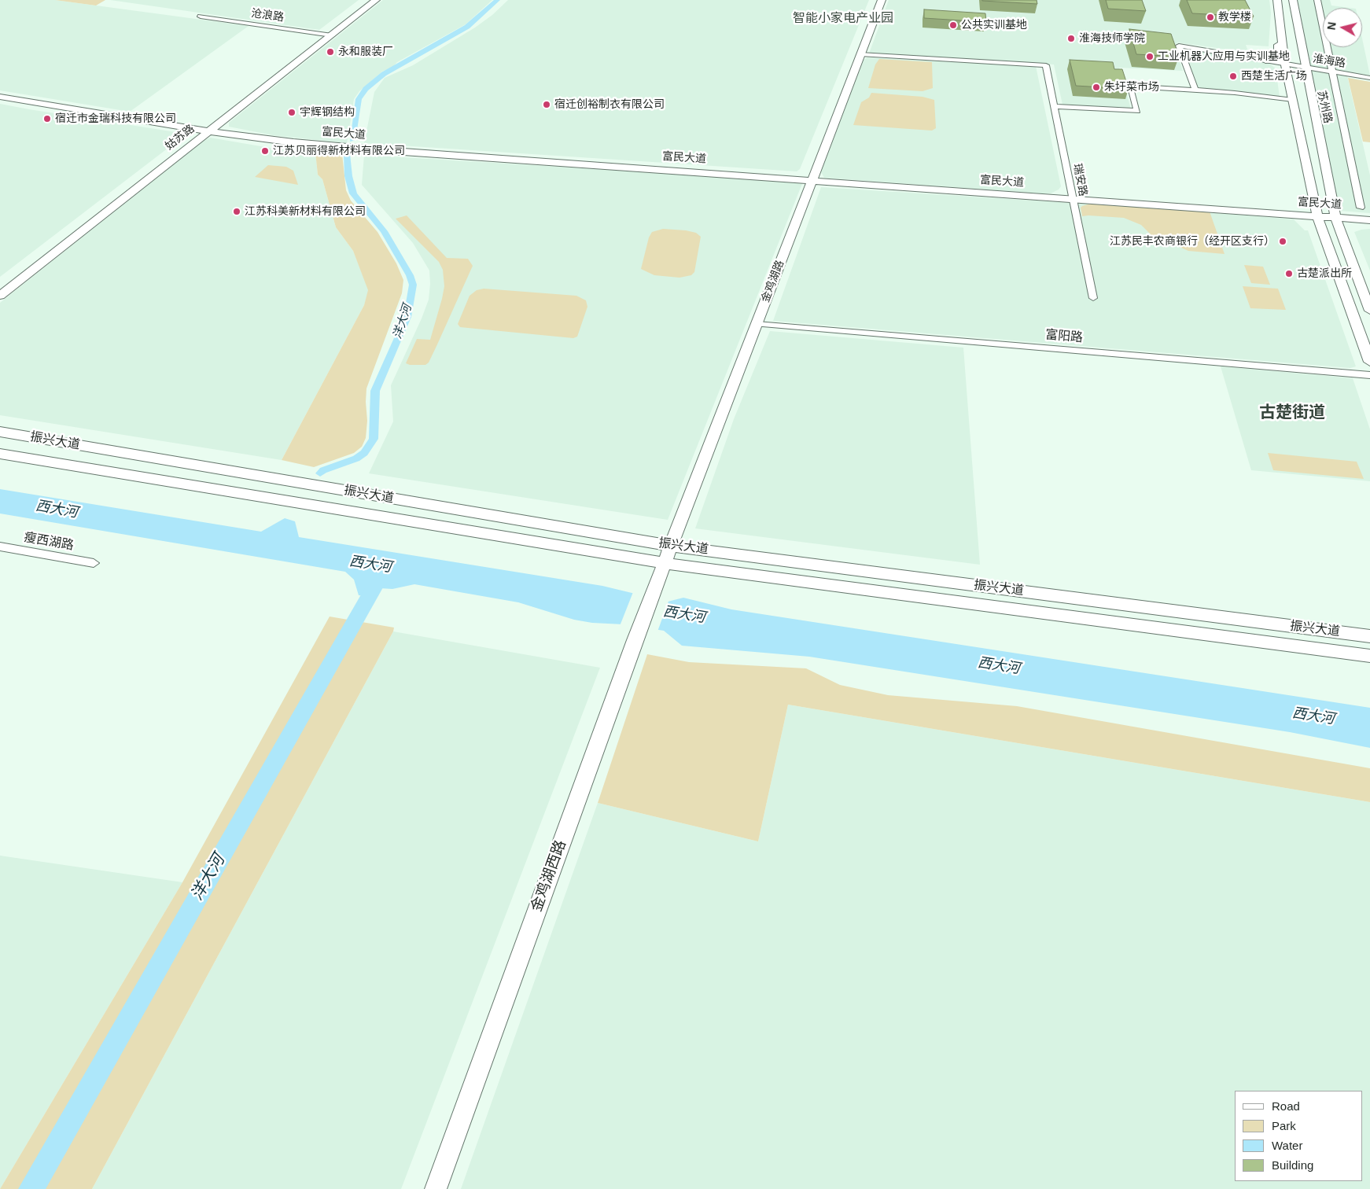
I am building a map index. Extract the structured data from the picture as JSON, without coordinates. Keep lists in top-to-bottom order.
{
  "streets": {
    "street": [
      "沧浪路",
      "淮海路",
      "苏州路",
      "富民大道",
      "姑苏路",
      "瑞安路",
      "金鸡湖路",
      "富阳路",
      "振兴大道",
      "瘦西湖路",
      "金鸡湖西路"
    ]
  },
  "crossings": [
    ["沧浪路", "姑苏路"],
    ["淮海路", "苏州路"],
    ["苏州路", "富民大道"],
    ["富民大道", "姑苏路"],
    ["富民大道", "瑞安路"],
    ["富民大道", "金鸡湖路"],
    ["瑞安路", "金鸡湖路"],
    ["金鸡湖路", "富阳路"],
    ["金鸡湖路", "振兴大道"],
    ["金鸡湖路", "金鸡湖西路"],
    ["振兴大道", "金鸡湖西路"]
  ],
  "districts": ["智能小家电产业园", "古楚街道"],
  "water": ["洋大河", "西大河"],
  "places": [
    "教学楼",
    "公共实训基地",
    "淮海技师学院",
    "永和服装厂",
    "工业机器人应用与实训基地",
    "西楚生活广场",
    "朱圩菜市场",
    "宿迁创裕制衣有限公司",
    "宇辉钢结构",
    "宿迁市金瑞科技有限公司",
    "江苏贝丽得新材料有限公司",
    "江苏科美新材料有限公司",
    "江苏民丰农商银行（经开区支行）",
    "古楚派出所"
  ],
  "legend": [
    "Road",
    "Park",
    "Water",
    "Building"
  ],
  "north": "left"
}
